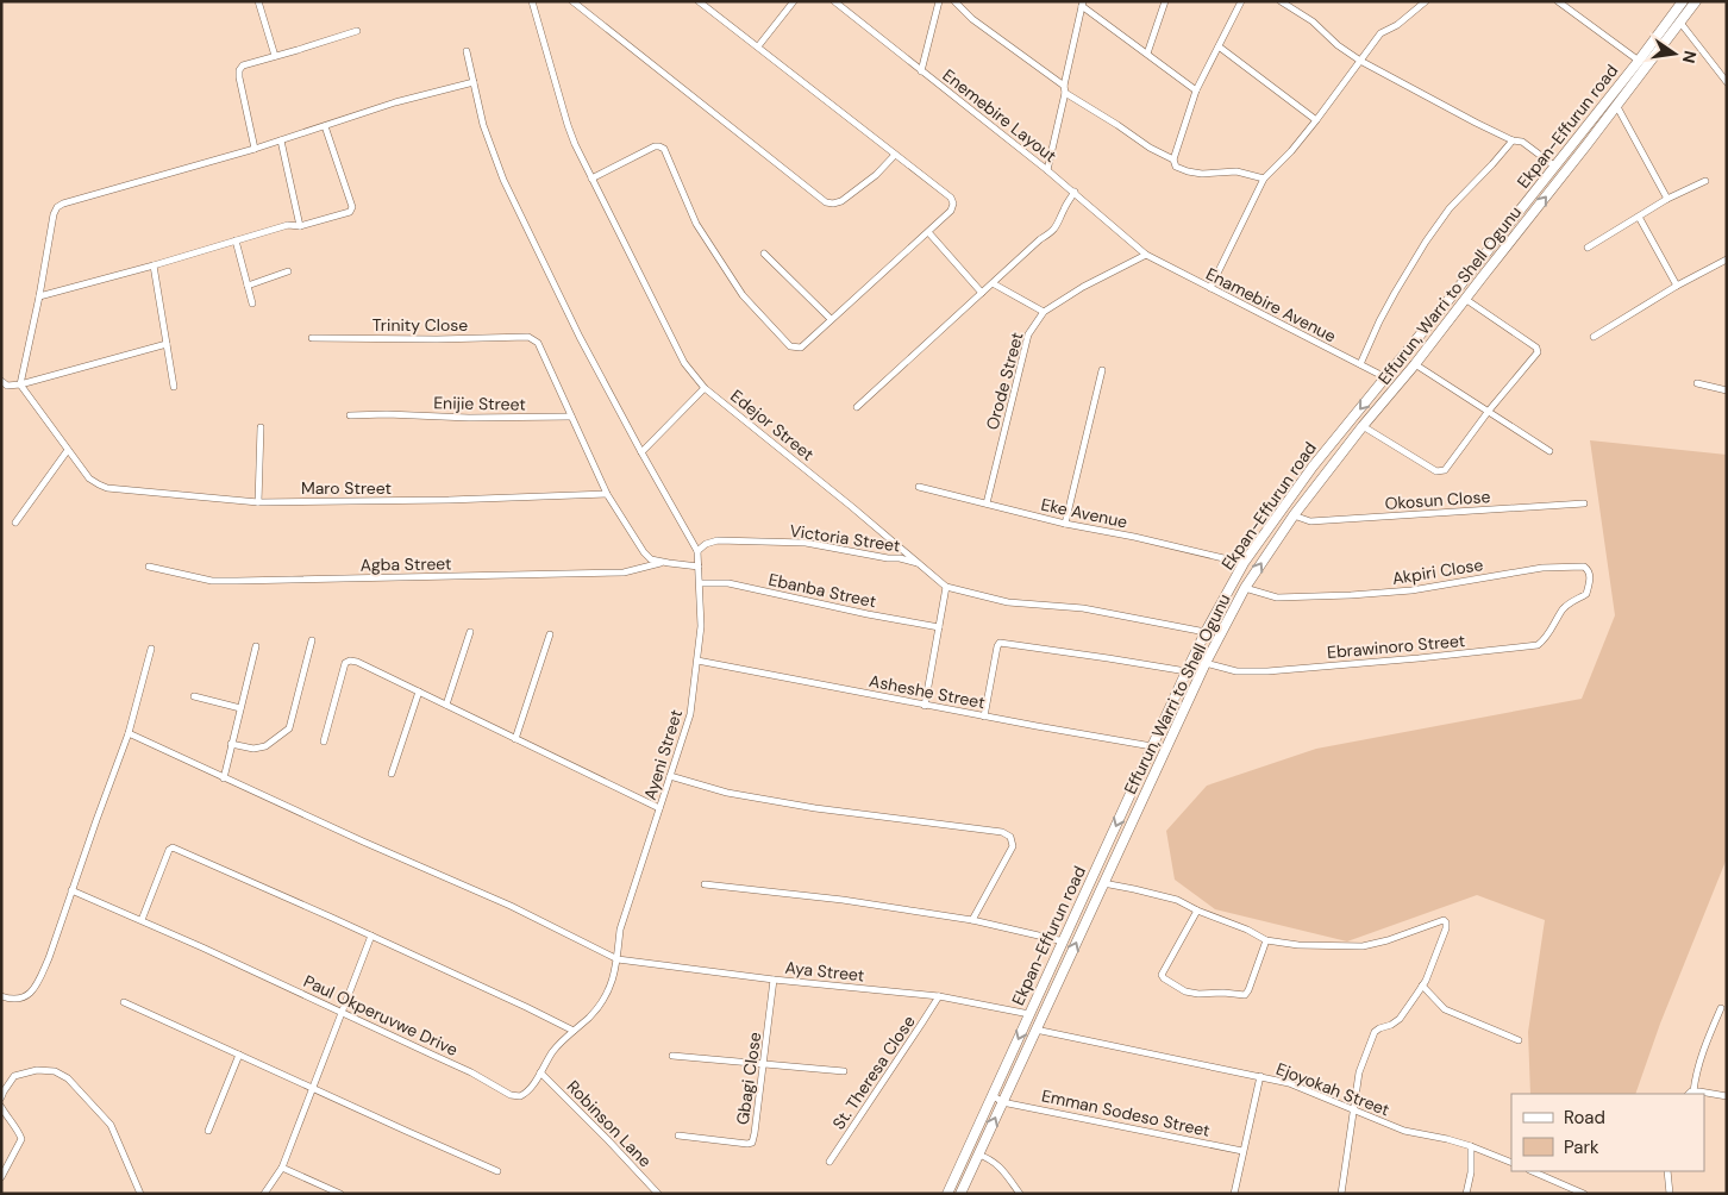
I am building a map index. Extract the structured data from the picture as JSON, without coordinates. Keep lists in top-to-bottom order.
{
  "streets": {
    "main road": ["Ekpan-Effurun road", "Effurun, Warri to Shell Ogunu"],
    "street": [
      "Enemebire Layout",
      "Enamebire Avenue",
      "Trinity Close",
      "Orode Street",
      "Enijie Street",
      "Edejor Street",
      "Maro Street",
      "Okosun Close",
      "Eke Avenue",
      "Victoria Street",
      "Agba Street",
      "Akpiri Close",
      "Ebanba Street",
      "Ebrawinoro Street",
      "Asheshe Street",
      "Ayeni Street",
      "Aya Street",
      "Paul Okperuvwe Drive",
      "St. Theresa Close",
      "Gbagi Close",
      "Ejoyokah Street",
      "Emman Sodeso Street",
      "Robinson Lane"
    ]
  },
  "crossings": [
    ["Enemebire Layout", "Enamebire Avenue"],
    ["Enemebire Layout", "Orode Street"],
    ["Ekpan-Effurun road", "Enamebire Avenue"],
    ["Ekpan-Effurun road", "Edejor Street"],
    ["Ekpan-Effurun road", "Eke Avenue"],
    ["Ekpan-Effurun road", "Asheshe Street"],
    ["Ekpan-Effurun road", "Aya Street"],
    ["Effurun, Warri to Shell Ogunu", "Okosun Close"],
    ["Effurun, Warri to Shell Ogunu", "Akpiri Close"],
    ["Effurun, Warri to Shell Ogunu", "Ebrawinoro Street"],
    ["Effurun, Warri to Shell Ogunu", "Ejoyokah Street"],
    ["Effurun, Warri to Shell Ogunu", "Emman Sodeso Street"],
    ["Enamebire Avenue", "Orode Street"],
    ["Trinity Close", "Enijie Street"],
    ["Orode Street", "Eke Avenue"],
    ["Edejor Street", "Victoria Street"],
    ["Victoria Street", "Ayeni Street"],
    ["Akpiri Close", "Ebrawinoro Street"],
    ["Ebanba Street", "Ayeni Street"],
    ["Asheshe Street", "Ayeni Street"],
    ["Ayeni Street", "Aya Street"],
    ["Ayeni Street", "Paul Okperuvwe Drive"],
    ["Aya Street", "Paul Okperuvwe Drive"],
    ["Aya Street", "St. Theresa Close"],
    ["Aya Street", "Gbagi Close"],
    ["Paul Okperuvwe Drive", "Robinson Lane"]
  ],
  "one_way": ["Ekpan-Effurun road", "Effurun, Warri to Shell Ogunu"],
  "legend": ["Road", "Park"],
  "north": "right"
}
